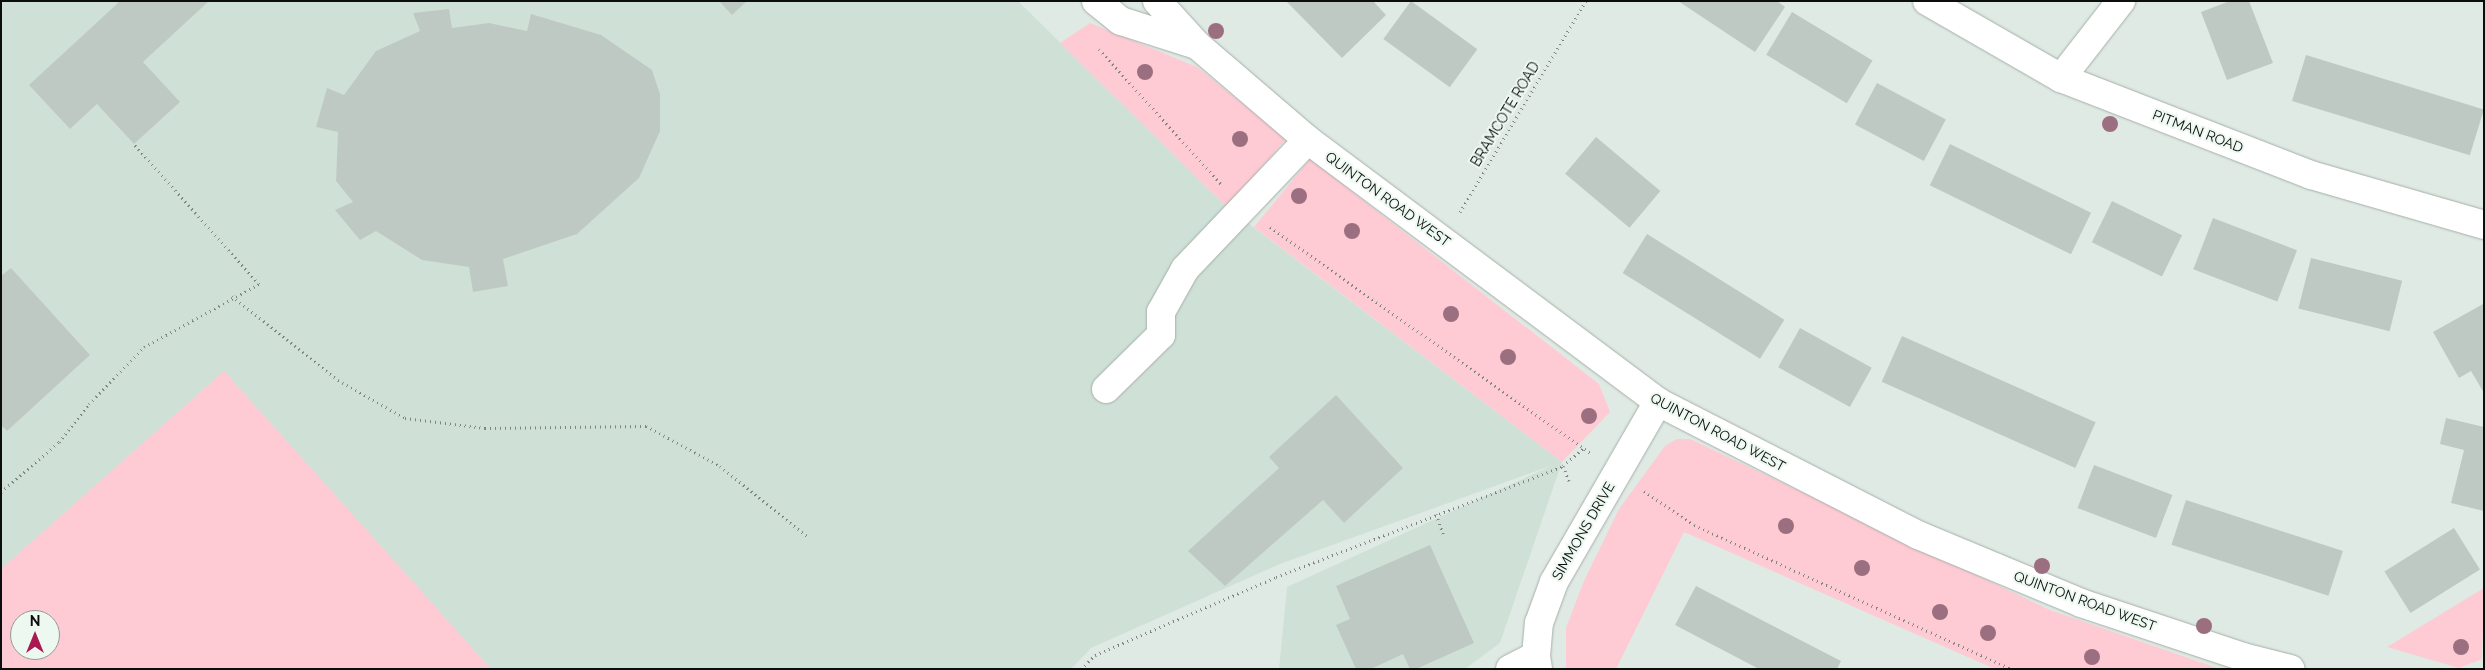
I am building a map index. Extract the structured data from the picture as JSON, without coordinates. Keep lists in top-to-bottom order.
{
  "streets": {
    "street": ["PITMAN ROAD", "QUINTON ROAD WEST", "SIMMONS DRIVE"],
    "path": ["BRAMCOTE ROAD"]
  },
  "crossings": [
    ["BRAMCOTE ROAD", "QUINTON ROAD WEST"],
    ["QUINTON ROAD WEST", "SIMMONS DRIVE"]
  ],
  "north": "top"
}
